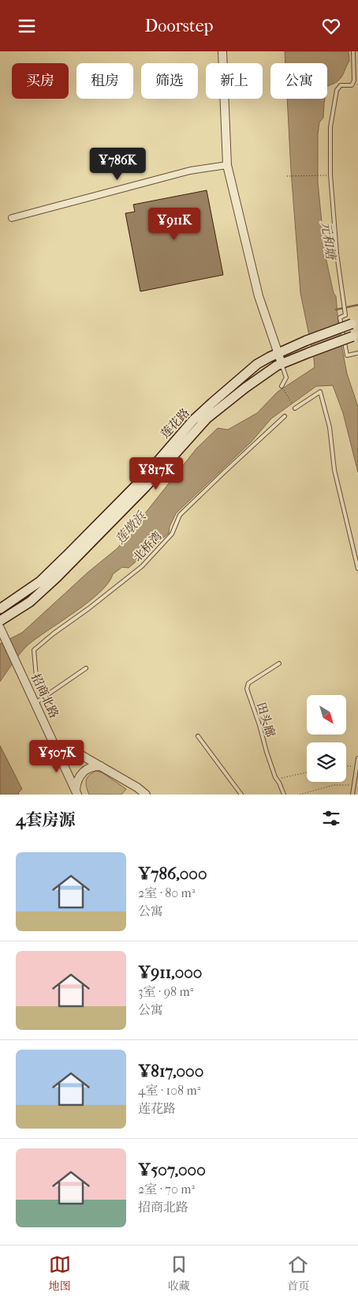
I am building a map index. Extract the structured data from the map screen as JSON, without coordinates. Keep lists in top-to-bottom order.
{
  "streets": {
    "main road": ["莲花路"],
    "street": ["招商北路"],
    "lane": ["北桥湾", "田头廊"]
  },
  "water": ["元和塘", "莲墩浜"],
  "north": "bottom right",
  "page": {
    "header": "Doorstep",
    "chip": [
      "买房",
      "租房",
      "筛选",
      "新上",
      "公寓"
    ],
    "price": [
      "¥786K",
      "¥911K",
      "¥817K",
      "¥507K"
    ],
    "heading": "4套房源",
    "list": [
      {
        "name": "¥786,000",
        "note": "2室 · 80 m² · 公寓"
      },
      {
        "name": "¥911,000",
        "note": "3室 · 98 m² · 公寓"
      },
      {
        "name": "¥817,000",
        "note": "4室 · 108 m² · 莲花路"
      },
      {
        "name": "¥507,000",
        "note": "2室 · 70 m² · 招商北路"
      }
    ],
    "tabs": ["地图", "收藏", "首页"]
  }
}
